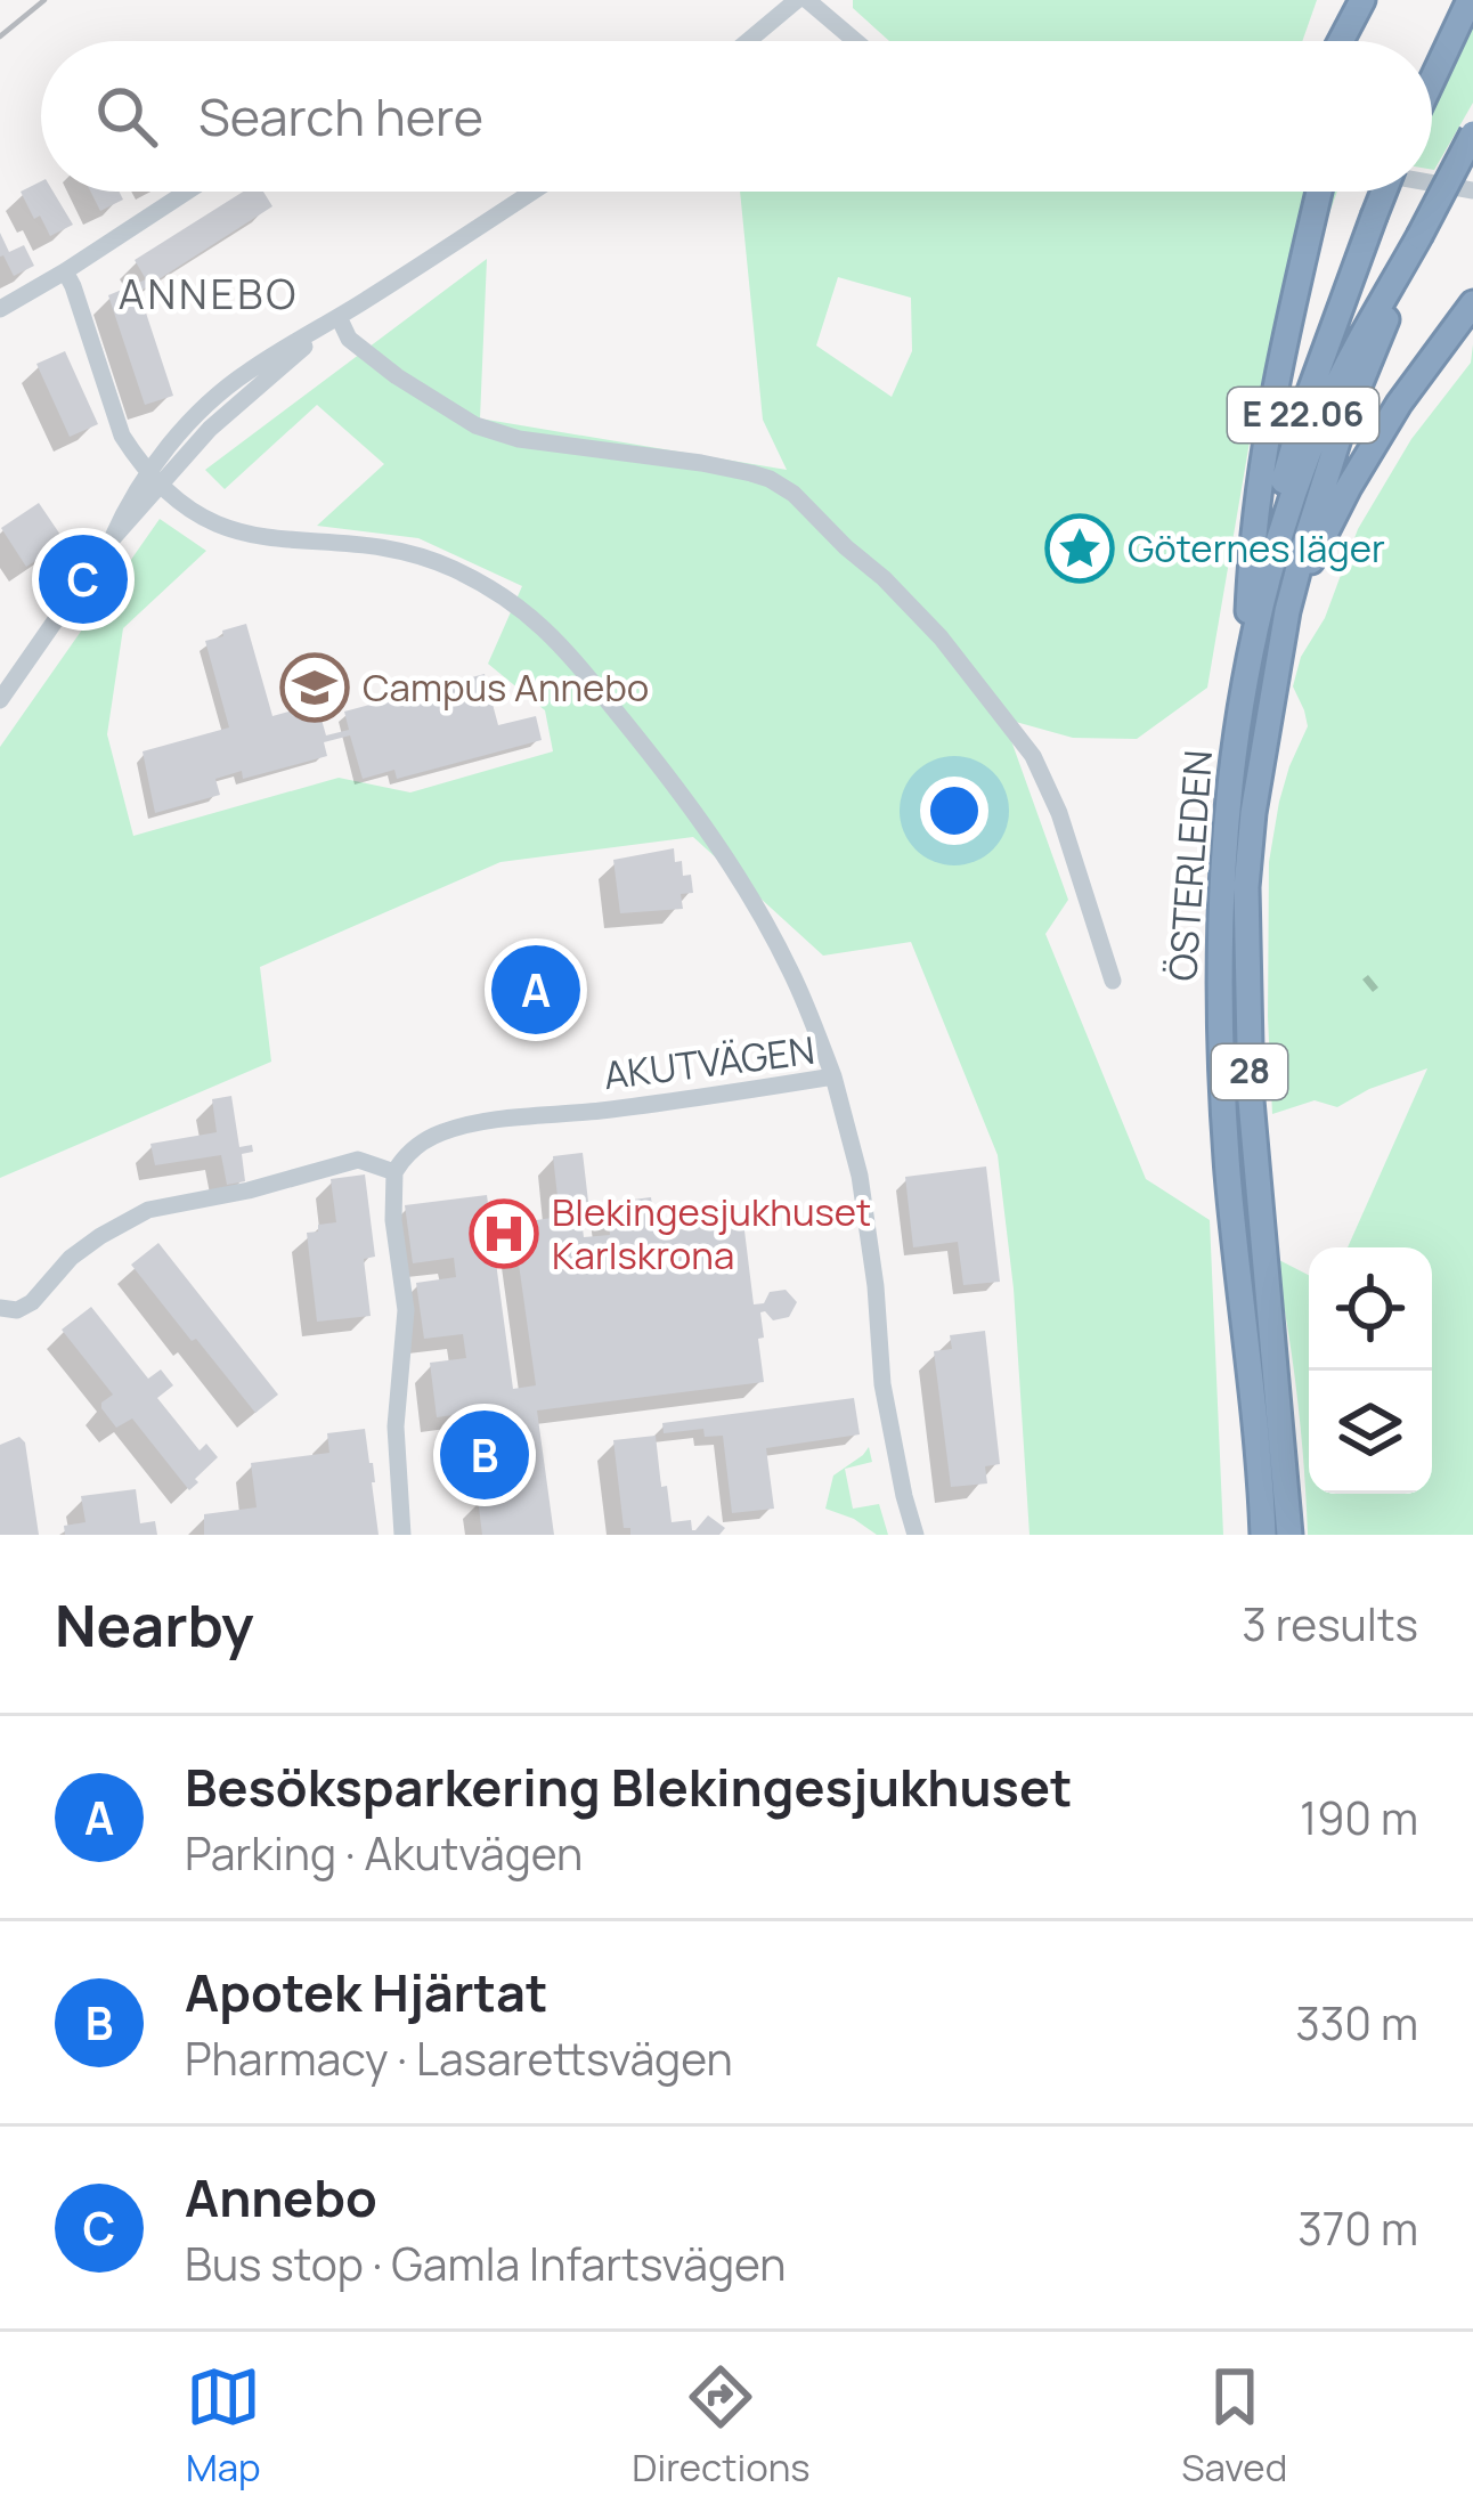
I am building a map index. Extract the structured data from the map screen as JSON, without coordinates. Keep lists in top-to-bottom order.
{
  "streets": {
    "highway": ["E 22.06", "ÖSTERLEDEN", "28"],
    "street": ["AKUTVÄGEN"]
  },
  "crossings": [
    ["E 22.06", "ÖSTERLEDEN"]
  ],
  "districts": ["ANNEBO"],
  "places": {
    "place": ["Göternes läger"],
    "school or university": ["Campus Annebo"],
    "hospital": ["Blekingesjukhuset Karlskrona"]
  },
  "page": {
    "search": "Search here",
    "pins": ["C", "A", "B"],
    "heading": ["Nearby", "3 results"],
    "list": [
      {
        "mark": "A",
        "name": "Besöksparkering Blekingesjukhuset",
        "note": "Parking · Akutvägen",
        "value": "190 m"
      },
      {
        "mark": "B",
        "name": "Apotek Hjärtat",
        "note": "Pharmacy · Lasarettsvägen",
        "value": "330 m"
      },
      {
        "mark": "C",
        "name": "Annebo",
        "note": "Bus stop · Gamla Infartsvägen",
        "value": "370 m"
      }
    ],
    "nav": ["Map", "Directions", "Saved"]
  }
}
